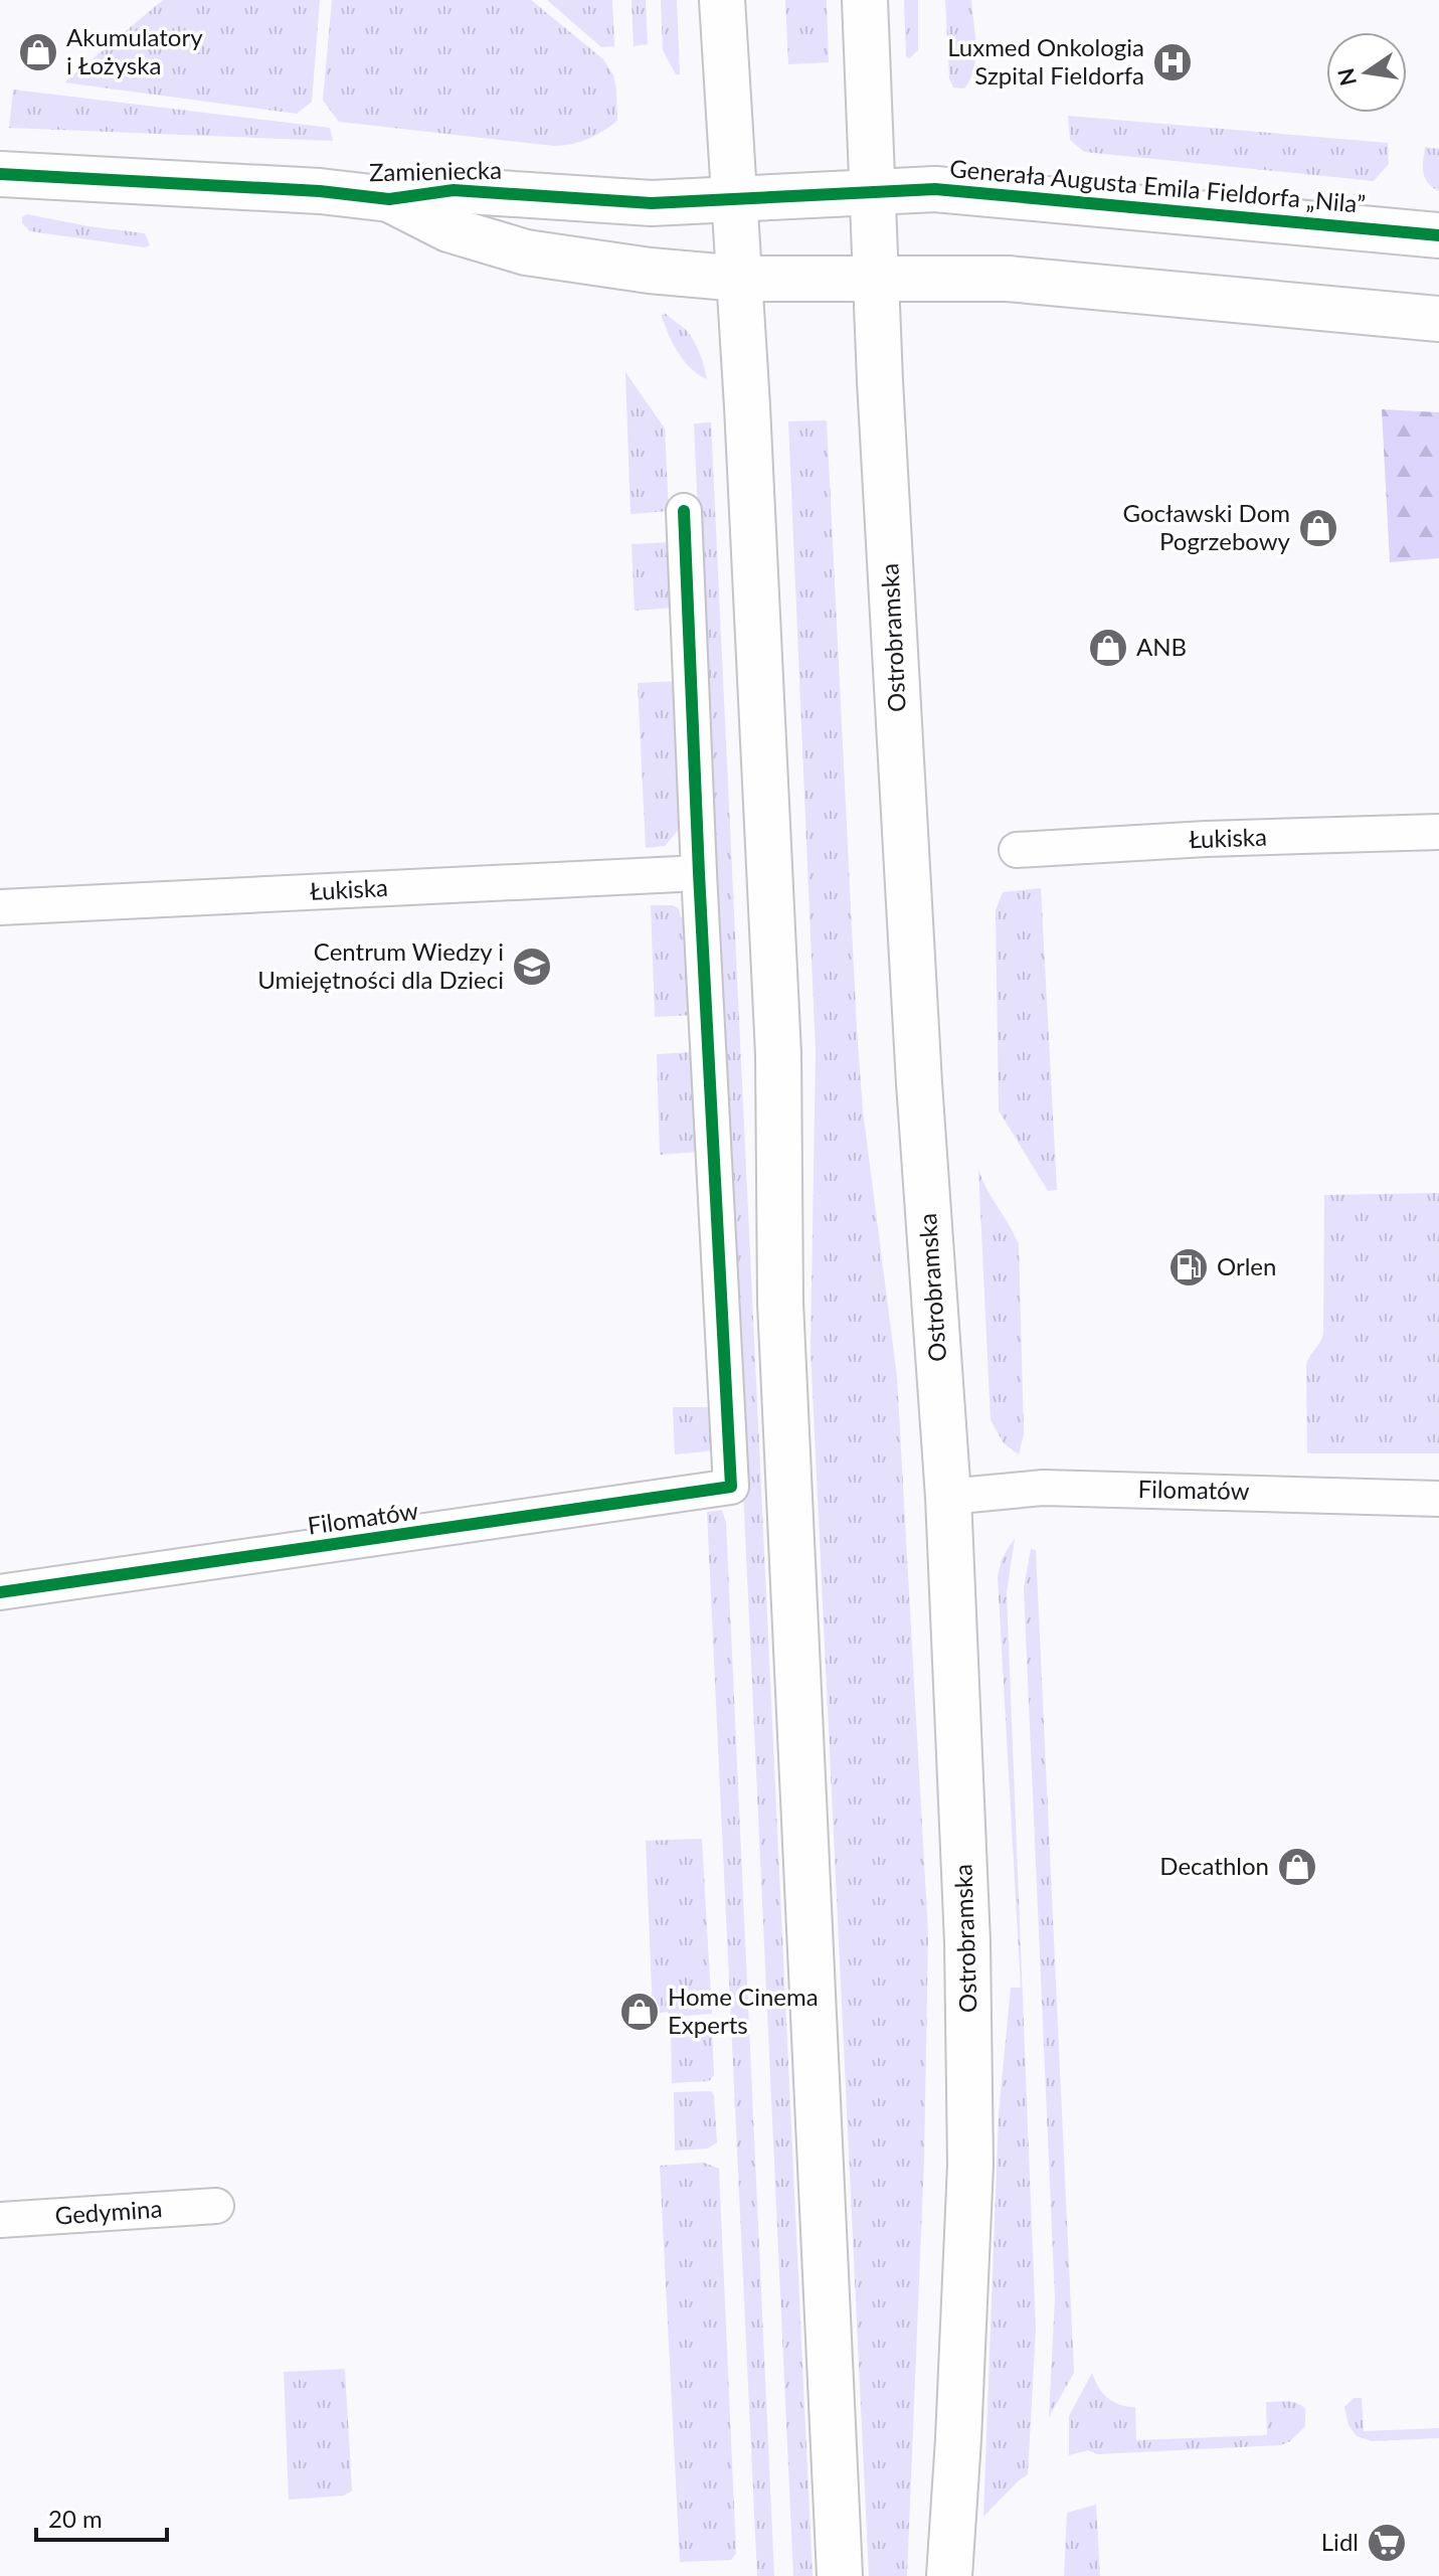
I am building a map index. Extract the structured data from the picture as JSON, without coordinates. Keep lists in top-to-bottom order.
{
  "streets": {
    "main road": ["Zamieniecka", "Generała Augusta Emila Fieldorfa „Nila”", "Ostrobramska"],
    "street": ["Łukiska", "Filomatów", "Gedymina"]
  },
  "crossings": [
    ["Zamieniecka", "Generała Augusta Emila Fieldorfa „Nila”"],
    ["Zamieniecka", "Ostrobramska"],
    ["Generała Augusta Emila Fieldorfa „Nila”", "Ostrobramska"],
    ["Ostrobramska", "Filomatów"],
    ["Łukiska", "Filomatów"]
  ],
  "places": {
    "shop": [
      "Akumulatory i Łożyska",
      "Gocławski Dom Pogrzebowy",
      "ANB",
      "Decathlon",
      "Home Cinema Experts"
    ],
    "hospital": ["Luxmed Onkologia Szpital Fieldorfa"],
    "school or university": ["Centrum Wiedzy i Umiejętności dla Dzieci"],
    "fuel station": ["Orlen"],
    "supermarket": ["Lidl"]
  },
  "scale_bar": "20 m",
  "north": "left"
}
